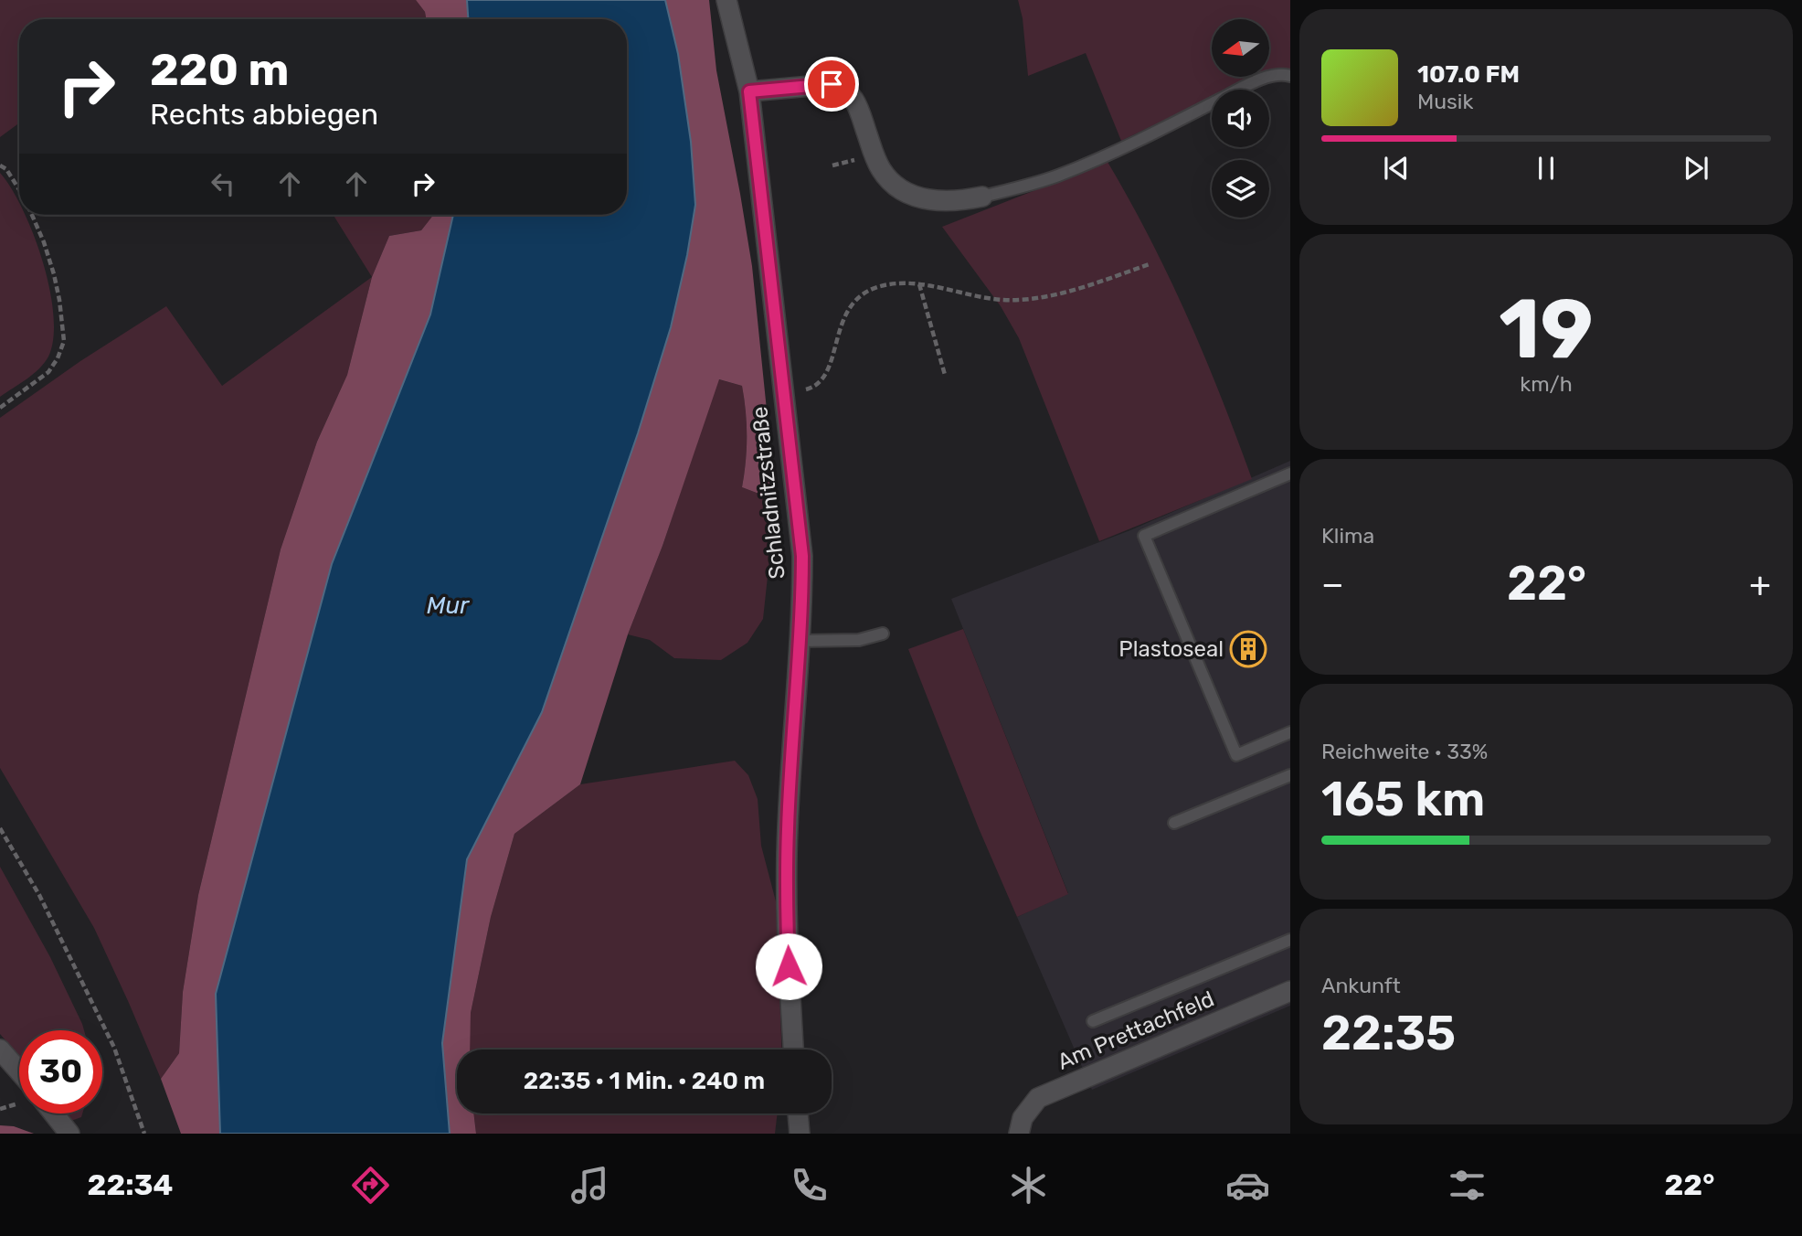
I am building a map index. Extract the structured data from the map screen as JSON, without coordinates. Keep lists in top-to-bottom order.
{
  "streets": {
    "street": ["Schladnitzstraße", "Am Prettachfeld"]
  },
  "water": ["Mur"],
  "places": {
    "building": ["Plastoseal"]
  },
  "north": "left",
  "page": {
    "turn": ["220 m", "Rechts abbiegen"],
    "song": ["107.0 FM", "Musik"],
    "tile": [
      ["19", "km/h"],
      "Klima",
      ["Reichweite · 33%", "165 km"],
      ["Ankunft", "22:35"]
    ],
    "heat": ["−", "22°", "+"],
    "limit": "30",
    "trip": "22:35 · 1 Min. · 240 m",
    "tabs": ["22:34", "22°"]
  }
}
